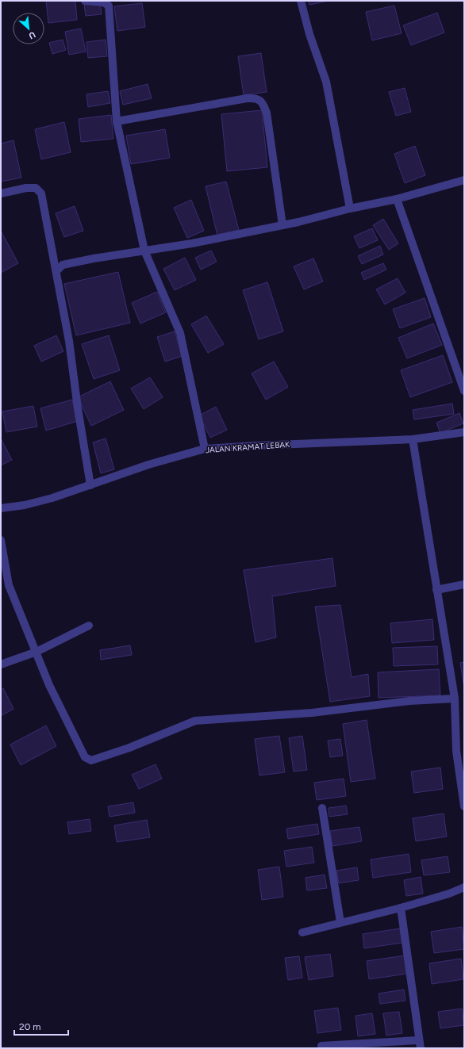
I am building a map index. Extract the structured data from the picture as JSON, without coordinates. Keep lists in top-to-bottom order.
{
  "streets": {
    "street": ["JALAN KRAMAT LEBAK"]
  },
  "scale_bar": "20 m",
  "north": "bottom right"
}
